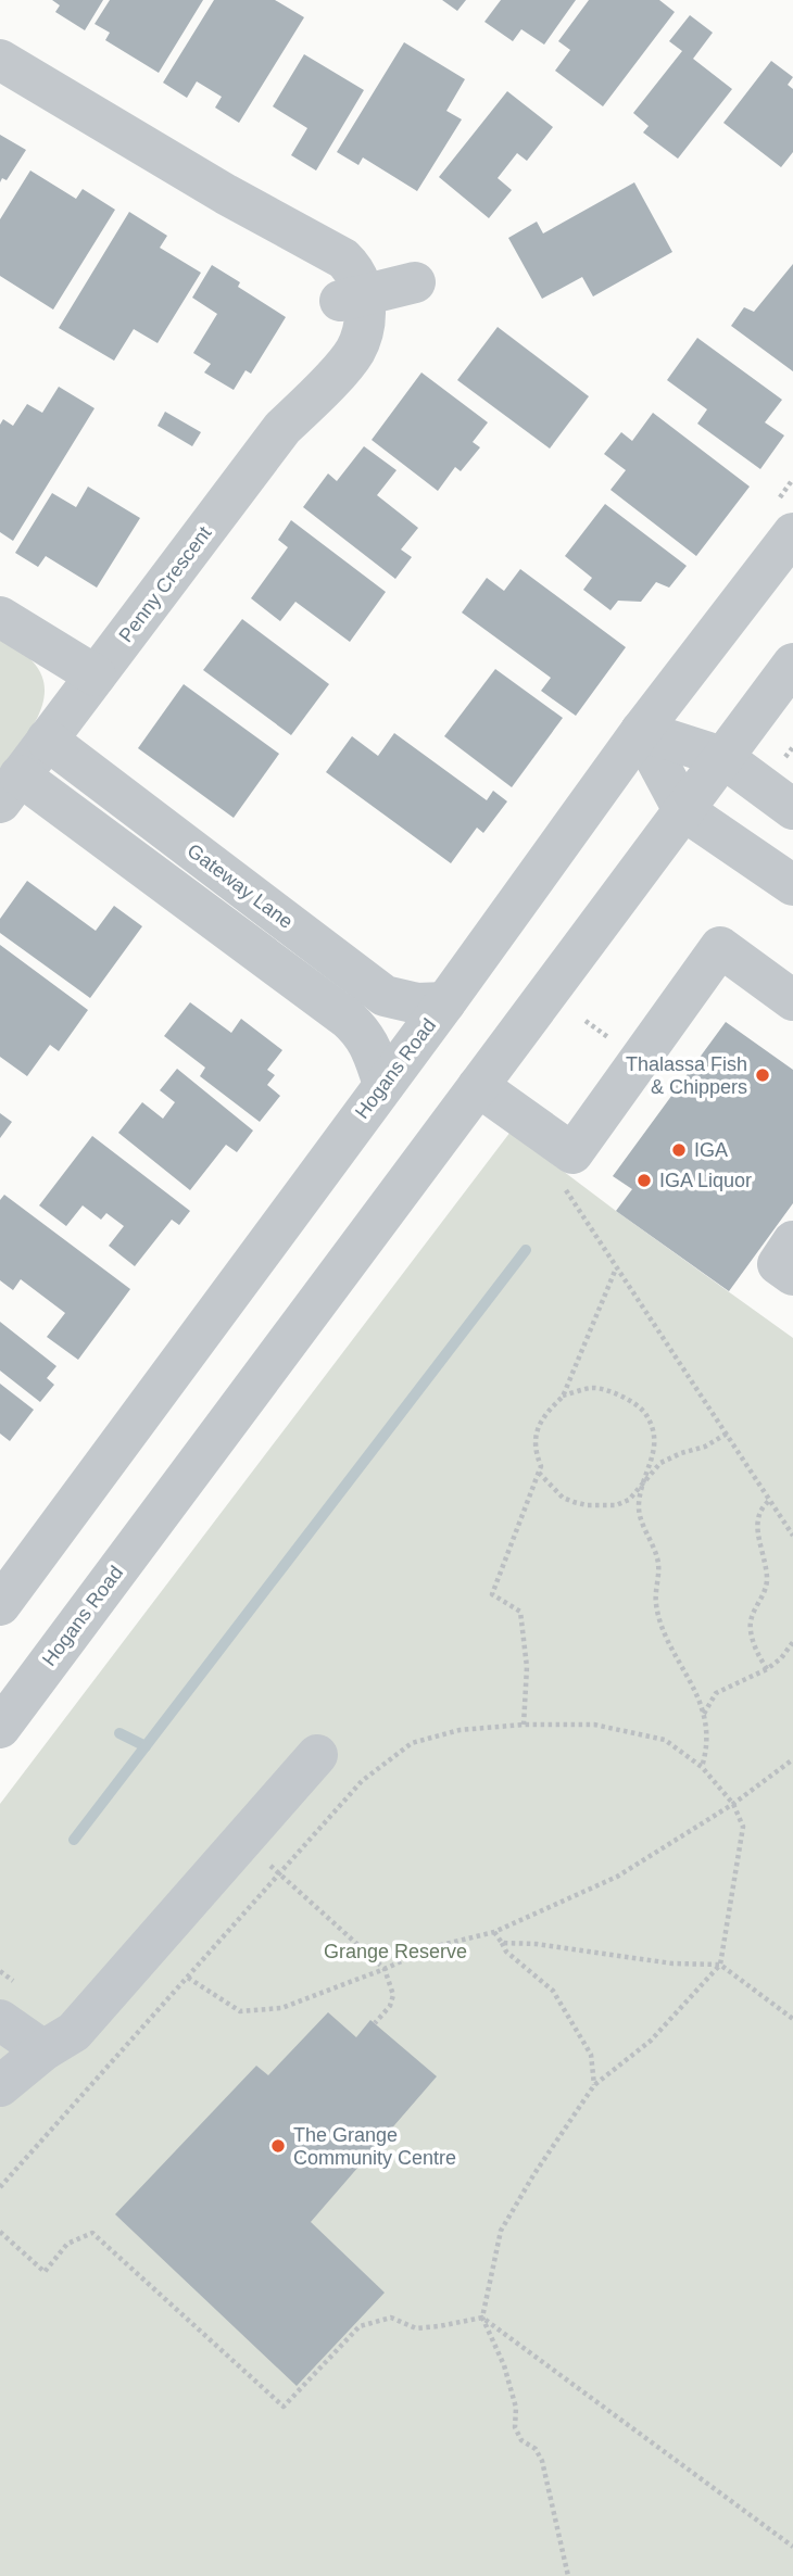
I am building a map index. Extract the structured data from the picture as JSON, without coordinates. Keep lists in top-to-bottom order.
{
  "streets": {
    "street": ["Penny Crescent", "Gateway Lane", "Hogans Road"]
  },
  "crossings": [
    ["Penny Crescent", "Gateway Lane"],
    ["Gateway Lane", "Hogans Road"]
  ],
  "parks": ["Grange Reserve"],
  "places": [
    "Thalassa Fish & Chippers",
    "IGA",
    "IGA Liquor",
    "The Grange Community Centre"
  ]
}
